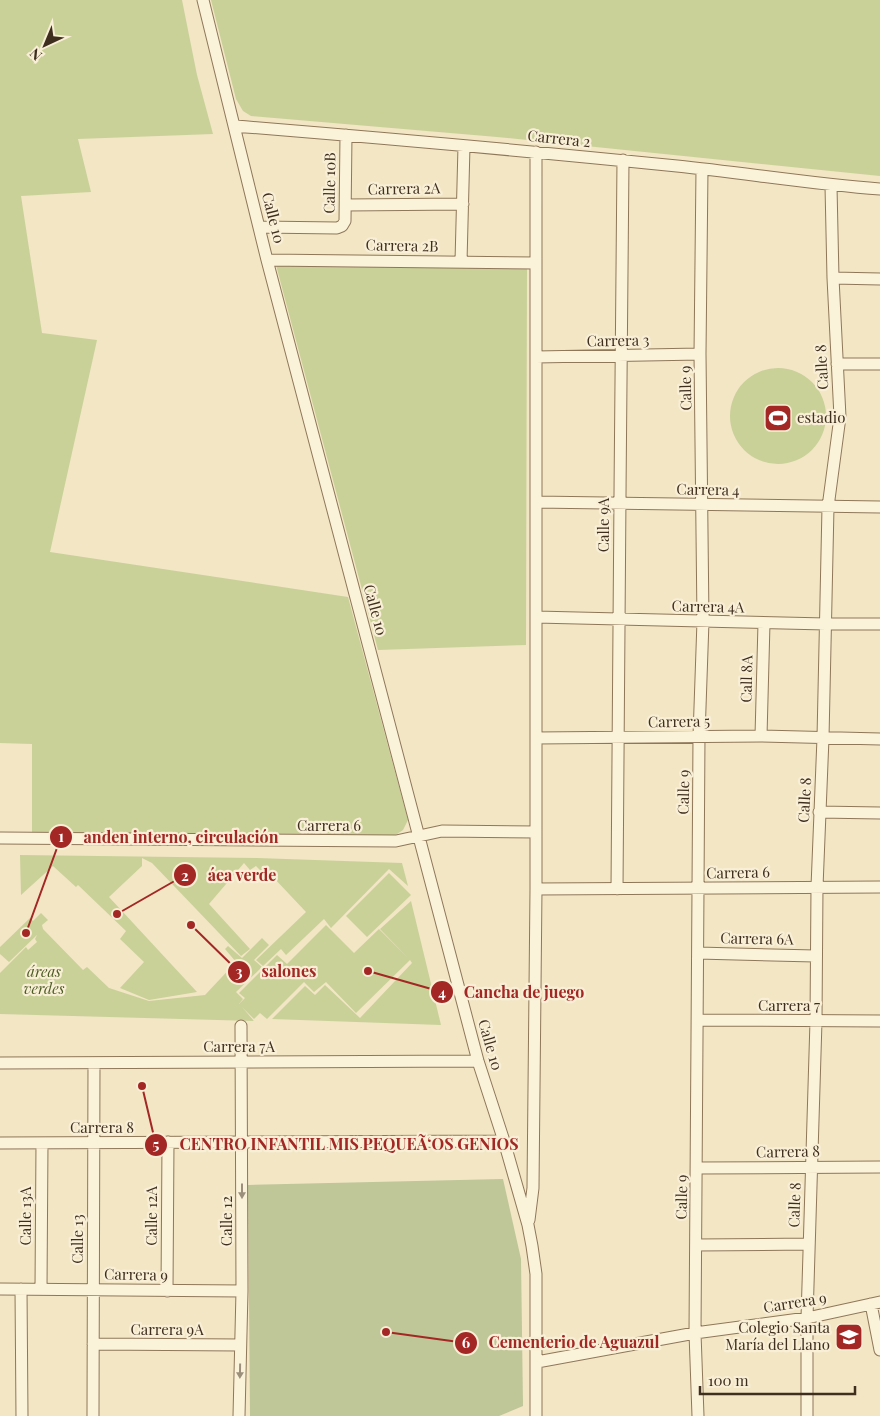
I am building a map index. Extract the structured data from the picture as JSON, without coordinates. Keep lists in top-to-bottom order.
{
  "streets": {
    "street": [
      "Carrera 2",
      "Calle 10B",
      "Carrera 2A",
      "Calle 10",
      "Carrera 2B",
      "Carrera 3",
      "Calle 8",
      "Calle 9",
      "Carrera 4",
      "Calle 9A",
      "Carrera 4A",
      "Call 8A",
      "Carrera 5",
      "Carrera 6",
      "Carrera 6A",
      "Carrera 7",
      "Carrera 7A",
      "Carrera 8",
      "Calle 13A",
      "Calle 12A",
      "Calle 12",
      "Calle 13",
      "Carrera 9",
      "Carrera 9A"
    ]
  },
  "crossings": [
    ["Carrera 2", "Calle 10B"],
    ["Carrera 2", "Calle 10"],
    ["Carrera 2", "Calle 8"],
    ["Carrera 2", "Calle 9"],
    ["Carrera 2", "Calle 9A"],
    ["Calle 10B", "Carrera 2A"],
    ["Calle 10B", "Calle 10"],
    ["Calle 10", "Carrera 2B"],
    ["Calle 10", "Carrera 3"],
    ["Calle 10", "Carrera 4"],
    ["Calle 10", "Carrera 4A"],
    ["Calle 10", "Carrera 5"],
    ["Calle 10", "Carrera 6"],
    ["Calle 10", "Carrera 7A"],
    ["Calle 10", "Carrera 8"],
    ["Calle 10", "Carrera 9"],
    ["Carrera 3", "Calle 9"],
    ["Carrera 3", "Calle 9A"],
    ["Calle 8", "Carrera 4"],
    ["Calle 8", "Carrera 4A"],
    ["Calle 8", "Carrera 5"],
    ["Calle 8", "Carrera 6"],
    ["Calle 8", "Carrera 6A"],
    ["Calle 8", "Carrera 7"],
    ["Calle 8", "Carrera 8"],
    ["Calle 8", "Carrera 9"],
    ["Calle 9", "Carrera 4"],
    ["Calle 9", "Carrera 4A"],
    ["Calle 9", "Carrera 5"],
    ["Calle 9", "Carrera 6"],
    ["Calle 9", "Carrera 6A"],
    ["Calle 9", "Carrera 7"],
    ["Calle 9", "Carrera 8"],
    ["Calle 9", "Carrera 9"],
    ["Carrera 4", "Calle 9A"],
    ["Calle 9A", "Carrera 4A"],
    ["Calle 9A", "Carrera 5"],
    ["Calle 9A", "Carrera 6"],
    ["Carrera 4A", "Call 8A"],
    ["Call 8A", "Carrera 5"],
    ["Carrera 7A", "Calle 12"],
    ["Carrera 7A", "Calle 13"],
    ["Carrera 8", "Calle 13A"],
    ["Carrera 8", "Calle 12A"],
    ["Carrera 8", "Calle 12"],
    ["Carrera 8", "Calle 13"],
    ["Calle 13A", "Carrera 9"],
    ["Calle 12A", "Carrera 9"],
    ["Calle 12", "Carrera 9"],
    ["Calle 12", "Carrera 9A"],
    ["Calle 13", "Carrera 9"],
    ["Calle 13", "Carrera 9A"]
  ],
  "one_way": ["Calle 12"],
  "parks": ["áreas verdes"],
  "places": {
    "sports": ["estadio"],
    "other": [
      "áea verde",
      "salones",
      "anden interno, circulación",
      "Cancha de juego",
      "CENTRO INFANTIL MIS PEQUEÃ‘OS GENIOS",
      "Cementerio de Aguazul"
    ],
    "school or university": ["Colegio Santa María del Llano"]
  },
  "scale_bar": "100 m",
  "north": "bottom left"
}
